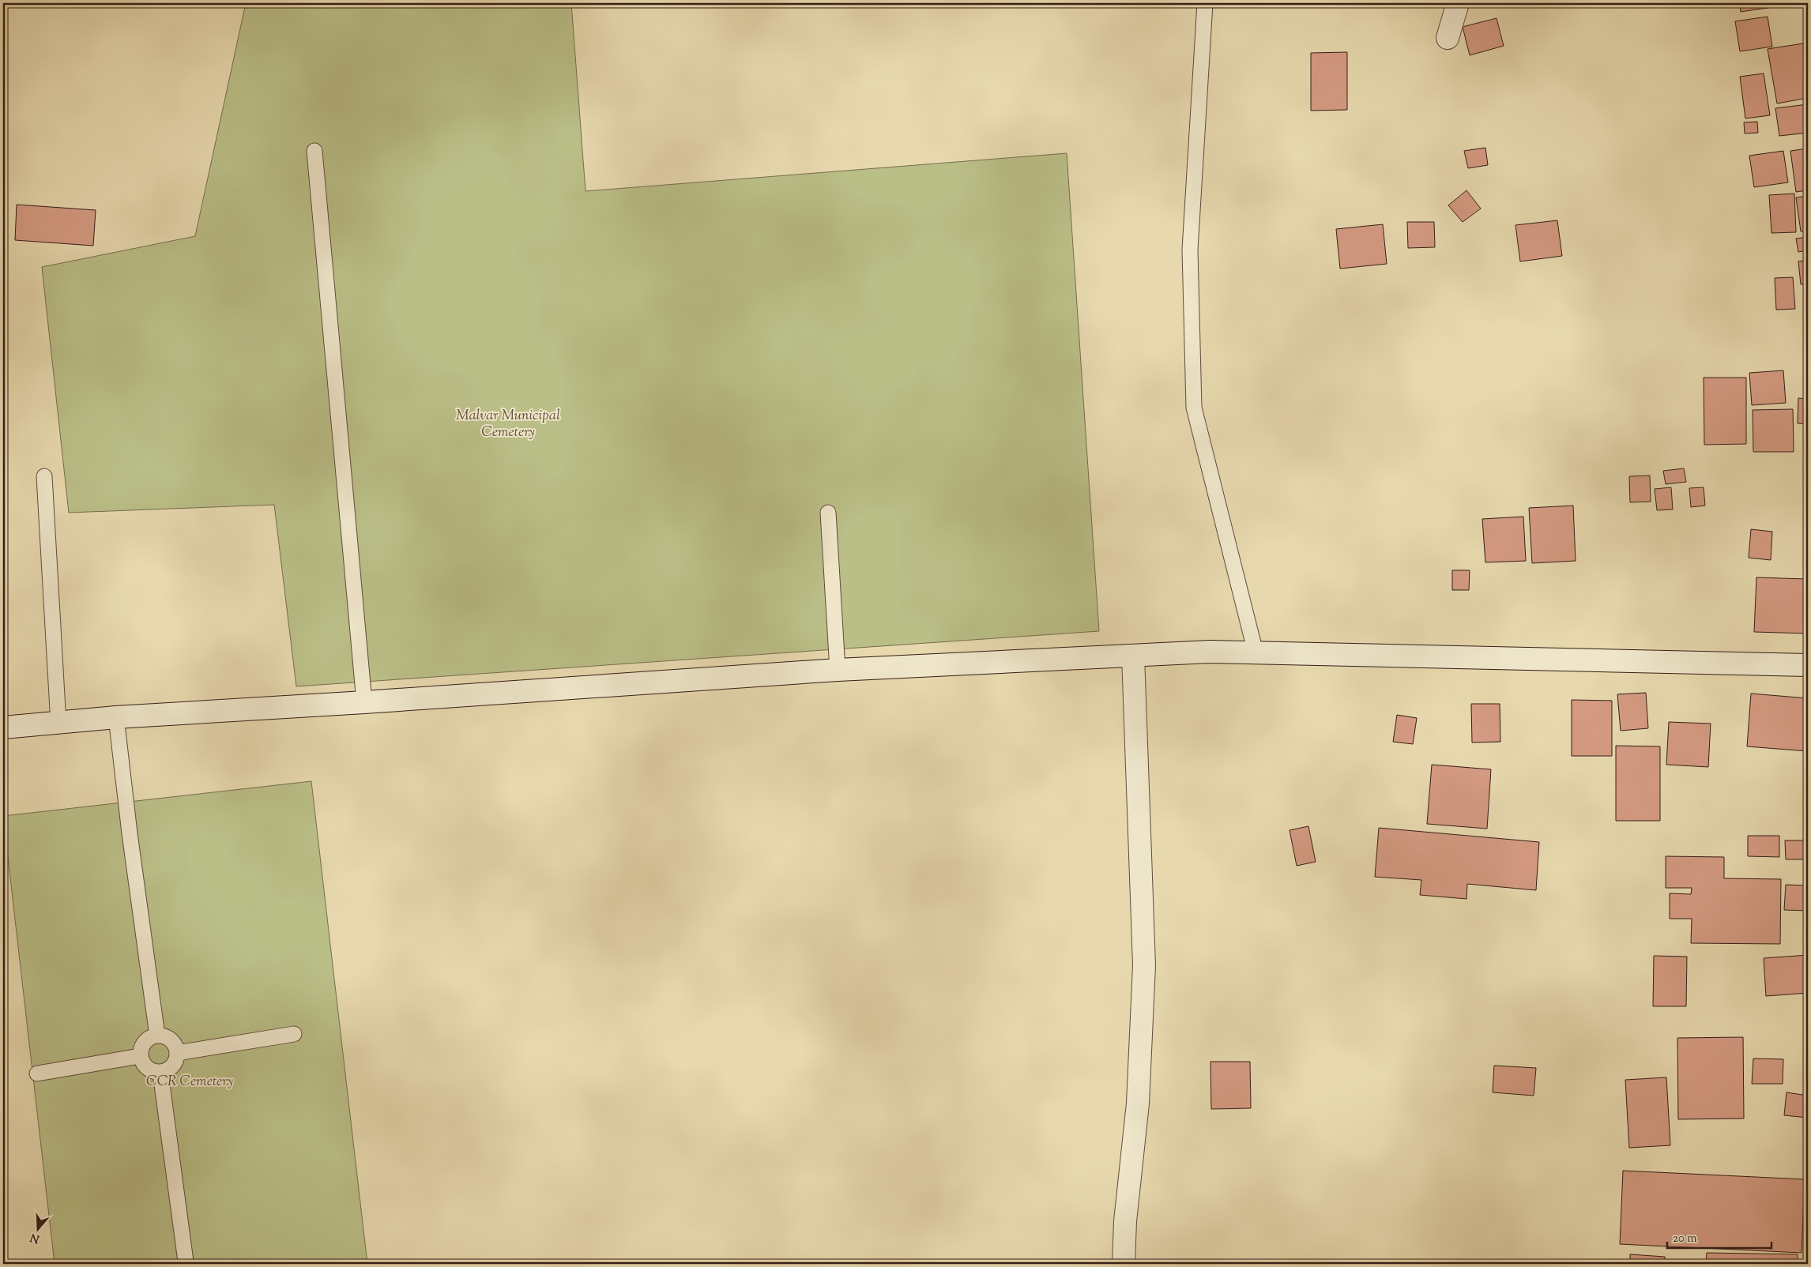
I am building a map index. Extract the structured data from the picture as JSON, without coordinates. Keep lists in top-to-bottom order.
{
  "parks": ["Malvar Municipal Cemetery", "CCR Cemetery"],
  "scale_bar": "20 m",
  "north": "bottom"
}
